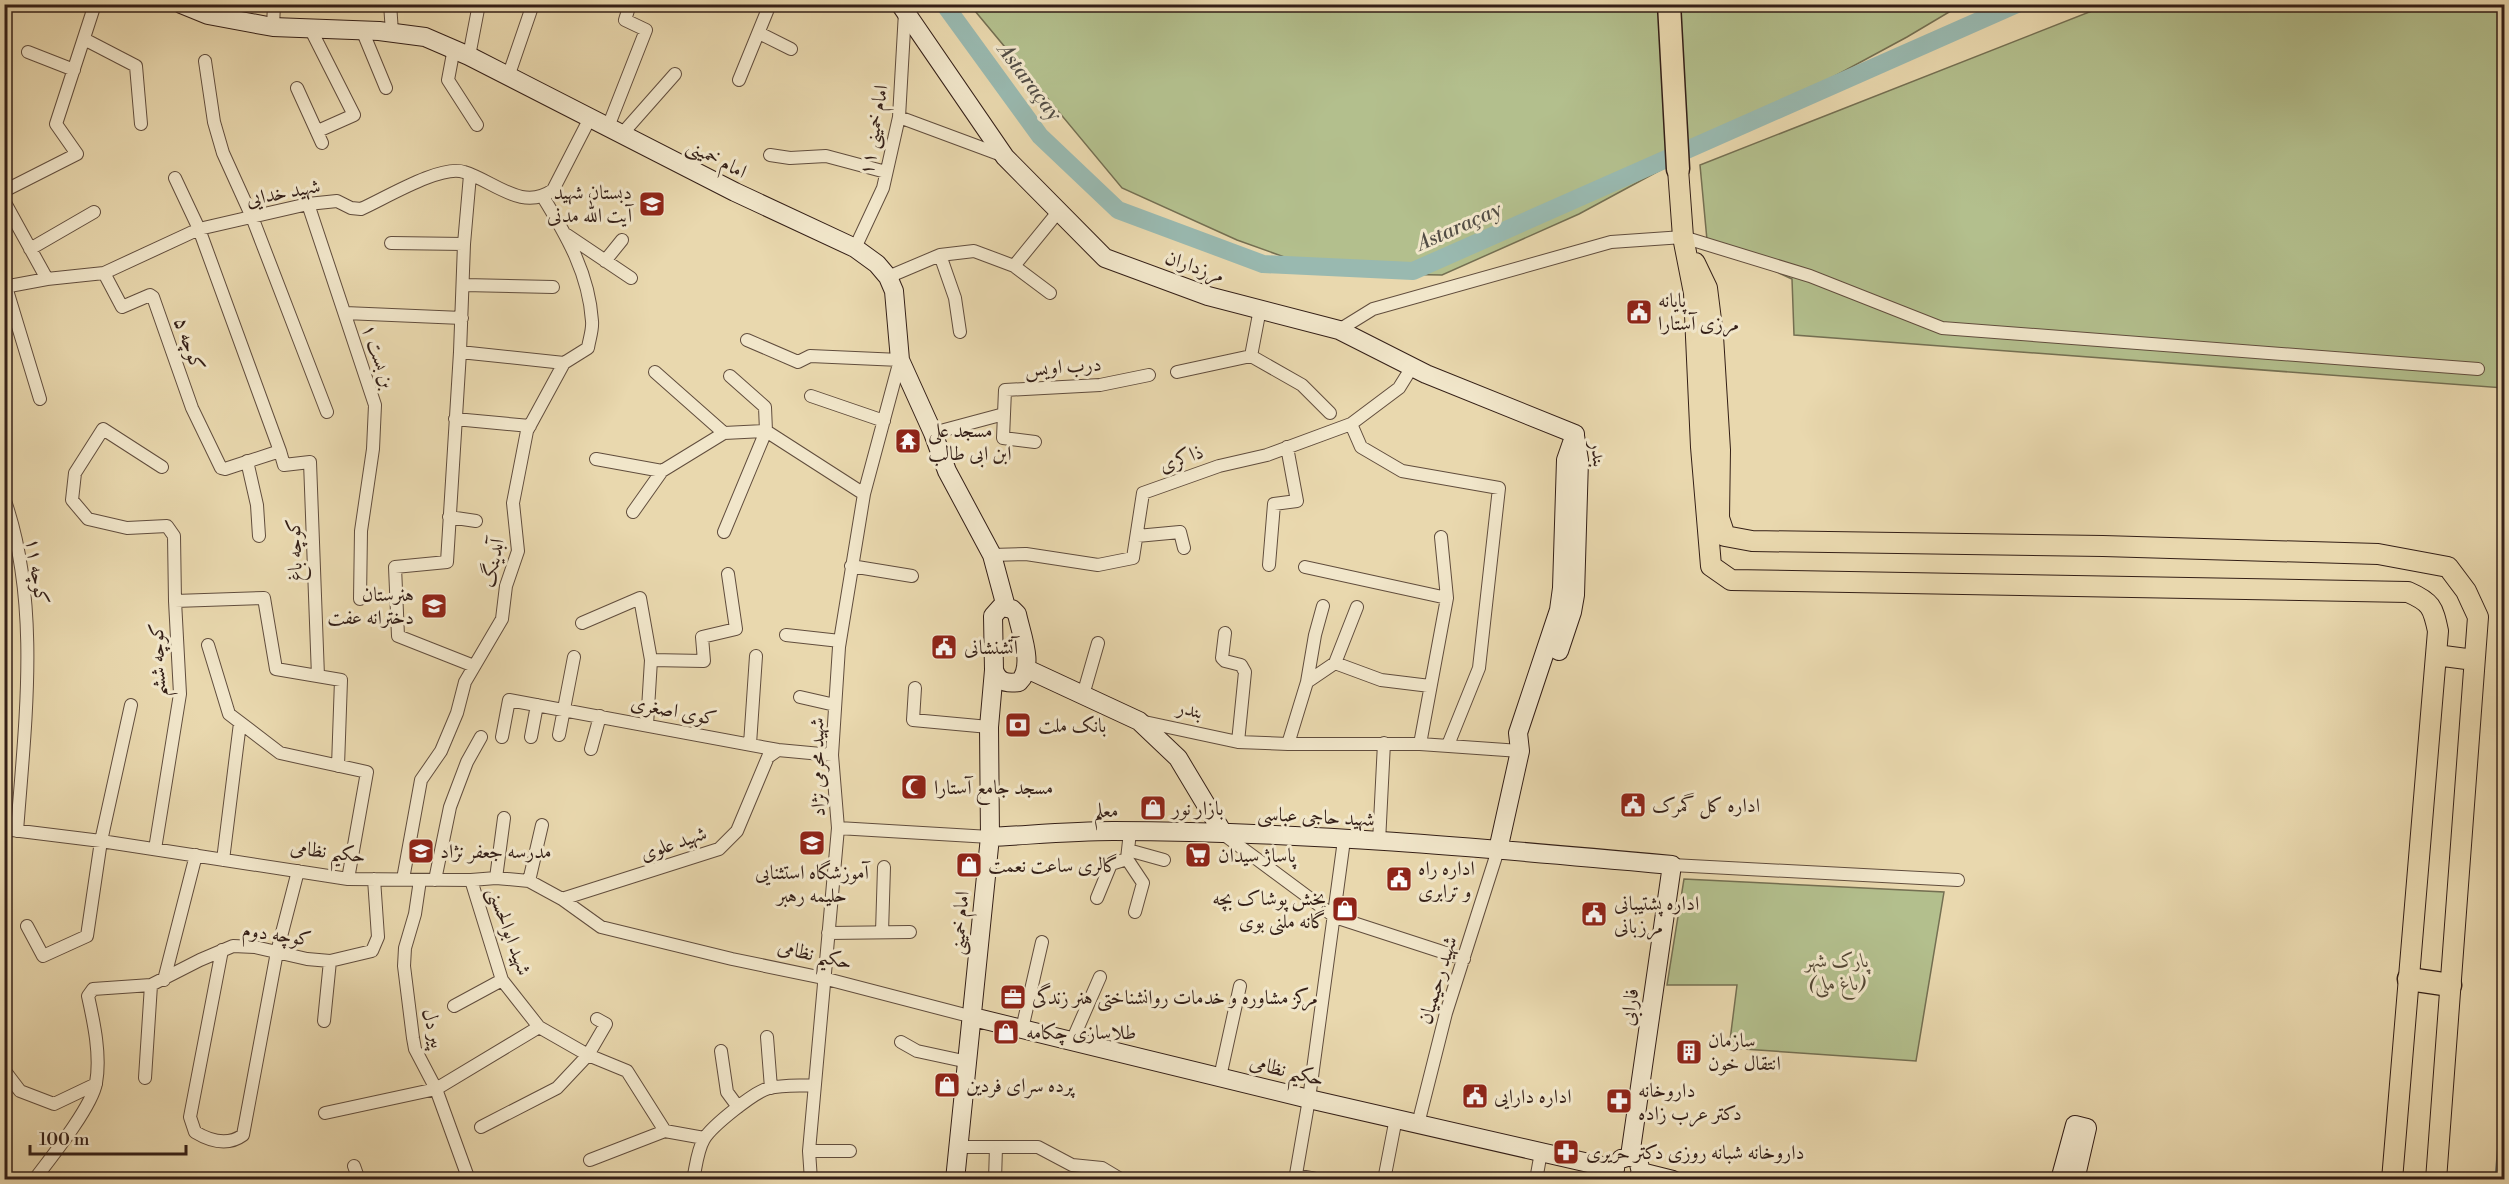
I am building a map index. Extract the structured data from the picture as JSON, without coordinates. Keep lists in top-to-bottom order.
{
  "streets": {
    "street": [
      "امام خمینی ۱۱",
      "امام خمینی",
      "شهید خدایی",
      "مرزداران",
      "کوچه ۵",
      "بن بست ۱",
      "درب اویس",
      "بندر",
      "ذاکری",
      "کوچه باغ",
      "آبدینگ",
      "کوچه ۱۱",
      "کوچه ششم",
      "کوی اصغری",
      "شهید محرمی نژاد",
      "معلم",
      "شهید حاجی عباسی",
      "شهید علوی",
      "حکیم نظامی",
      "شهید ابوالحسنی",
      "کوچه دوم",
      "شهید رحیمیان",
      "فارابی",
      "پیر دل"
    ]
  },
  "crossings": [
    ["امام خمینی ۱۱", "امام خمینی"],
    ["امام خمینی ۱۱", "مرزداران"],
    ["امام خمینی", "ذاکری"],
    ["امام خمینی", "شهید محرمی نژاد"],
    ["امام خمینی", "معلم"],
    ["امام خمینی", "حکیم نظامی"],
    ["شهید خدایی", "کوچه ۵"],
    ["شهید خدایی", "بن بست ۱"],
    ["شهید خدایی", "آبدینگ"],
    ["مرزداران", "بندر"],
    ["مرزداران", "ذاکری"],
    ["بندر", "شهید حاجی عباسی"],
    ["بندر", "شهید رحیمیان"],
    ["کوچه باغ", "کوچه ششم"],
    ["آبدینگ", "حکیم نظامی"],
    ["کوچه ۱۱", "حکیم نظامی"],
    ["کوچه ششم", "حکیم نظامی"],
    ["کوی اصغری", "شهید محرمی نژاد"],
    ["کوی اصغری", "شهید علوی"],
    ["شهید محرمی نژاد", "حکیم نظامی"],
    ["معلم", "شهید حاجی عباسی"],
    ["شهید حاجی عباسی", "شهید رحیمیان"],
    ["شهید حاجی عباسی", "فارابی"],
    ["شهید علوی", "حکیم نظامی"],
    ["حکیم نظامی", "شهید ابوالحسنی"],
    ["حکیم نظامی", "کوچه دوم"],
    ["حکیم نظامی", "شهید رحیمیان"],
    ["حکیم نظامی", "پیر دل"]
  ],
  "water": ["Astaraçay"],
  "parks": ["پارک شهر (باغ ملی)"],
  "places": {
    "school or university": [
      "دبستان شهید آیت الله مدنی",
      "هنرستان دخترانه عفت",
      "آموزشگاه استثنایی حلیمه رهبر",
      "مدرسه جعفر نژاد"
    ],
    "public building": [
      "پایانه مرزی آستارا",
      "آتشنشانی",
      "اداره کل گمرک",
      "اداره راه و ترابری",
      "اداره پشتیبانی مرزبانی",
      "اداره دارایی"
    ],
    "temple": ["مسجد علی ابن ابی طالب"],
    "bank": ["بانک ملت"],
    "mosque": ["مسجد جامع آستارا"],
    "shop": [
      "بازار نور",
      "گالری ساعت نعمت",
      "پخش پوشاک بچه گانه ملنی بوی",
      "طلاسازی چکامه",
      "پرده سرای فردین"
    ],
    "supermarket": ["پاساژ سیدان"],
    "office": ["مرکز مشاوره و خدمات روانشناختی هنر زندگی"],
    "building": ["سازمان انتقال خون"],
    "pharmacy": ["داروخانه دکتر عرب زاده", "داروخانه شبانه روزی دکتر حریری"]
  },
  "scale_bar": "100 m"
}
